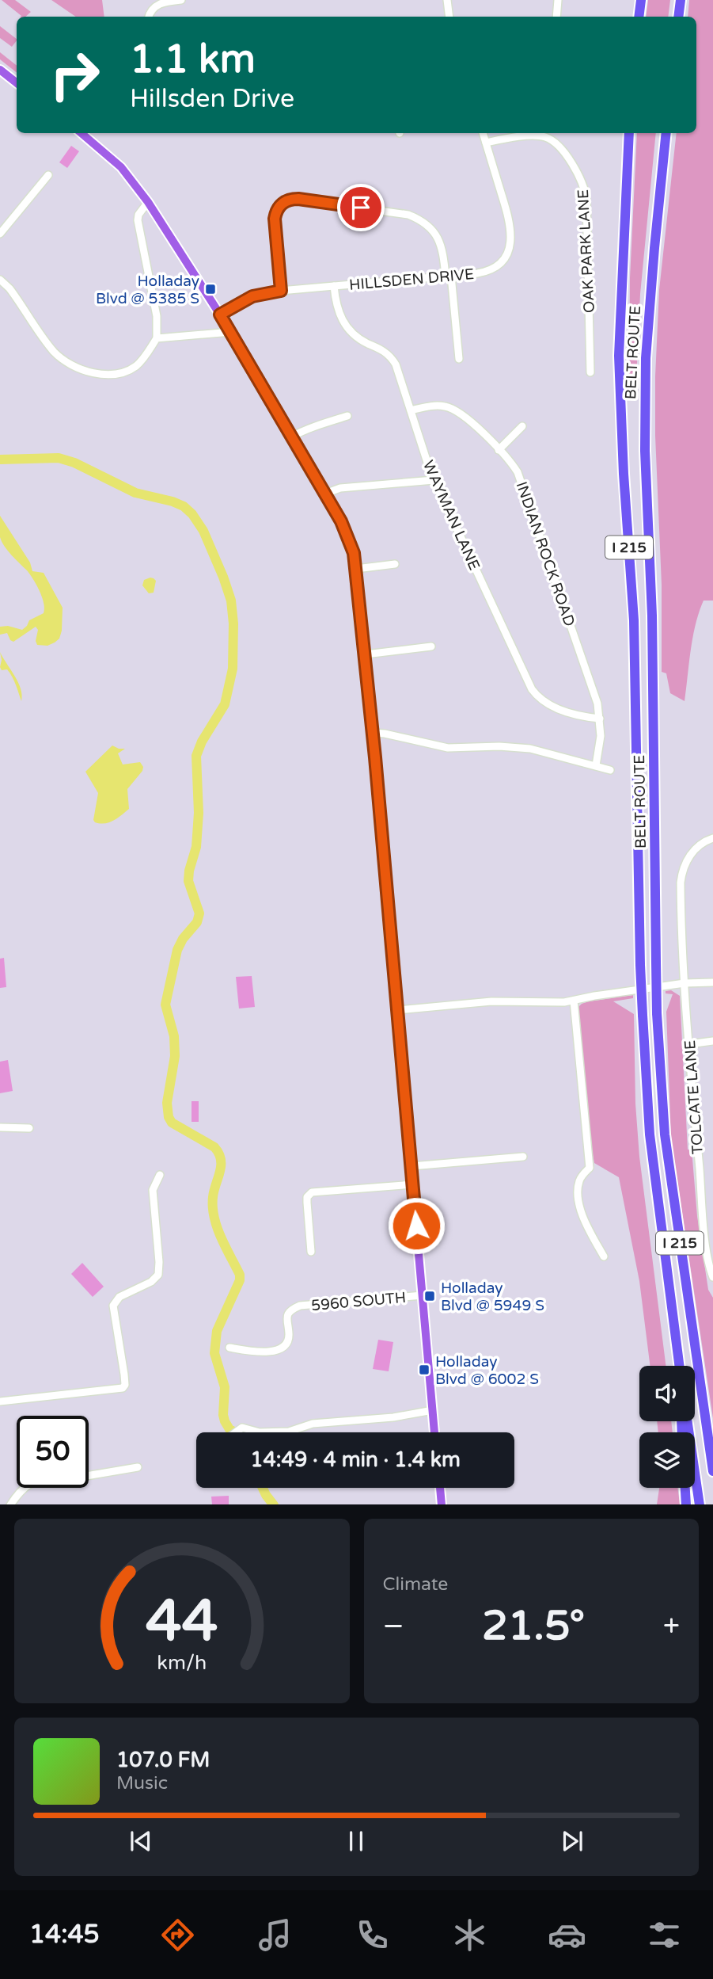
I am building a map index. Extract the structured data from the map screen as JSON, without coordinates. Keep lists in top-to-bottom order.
{
  "streets": {
    "highway": ["BELT ROUTE", "I 215"],
    "street": [
      "OAK PARK LANE",
      "HILLSDEN DRIVE",
      "WAYMAN LANE",
      "INDIAN ROCK ROAD",
      "TOLCATE LANE",
      "5960 SOUTH"
    ]
  },
  "crossings": [
    ["OAK PARK LANE", "HILLSDEN DRIVE"],
    ["HILLSDEN DRIVE", "WAYMAN LANE"],
    ["WAYMAN LANE", "INDIAN ROCK ROAD"]
  ],
  "places": {
    "transit": ["Holladay Blvd @ 5385 S", "Holladay Blvd @ 5949 S", "Holladay Blvd @ 6002 S"]
  },
  "page": {
    "turn": ["1.1 km", "Hillsden Drive"],
    "limit": "50",
    "trip": "14:49 · 4 min · 1.4 km",
    "tile": "Climate",
    "heat": ["−", "21.5°", "+"],
    "song": ["107.0 FM", "Music"],
    "tabs": "14:45",
    "gauge": ["44", "km/h"]
  }
}
